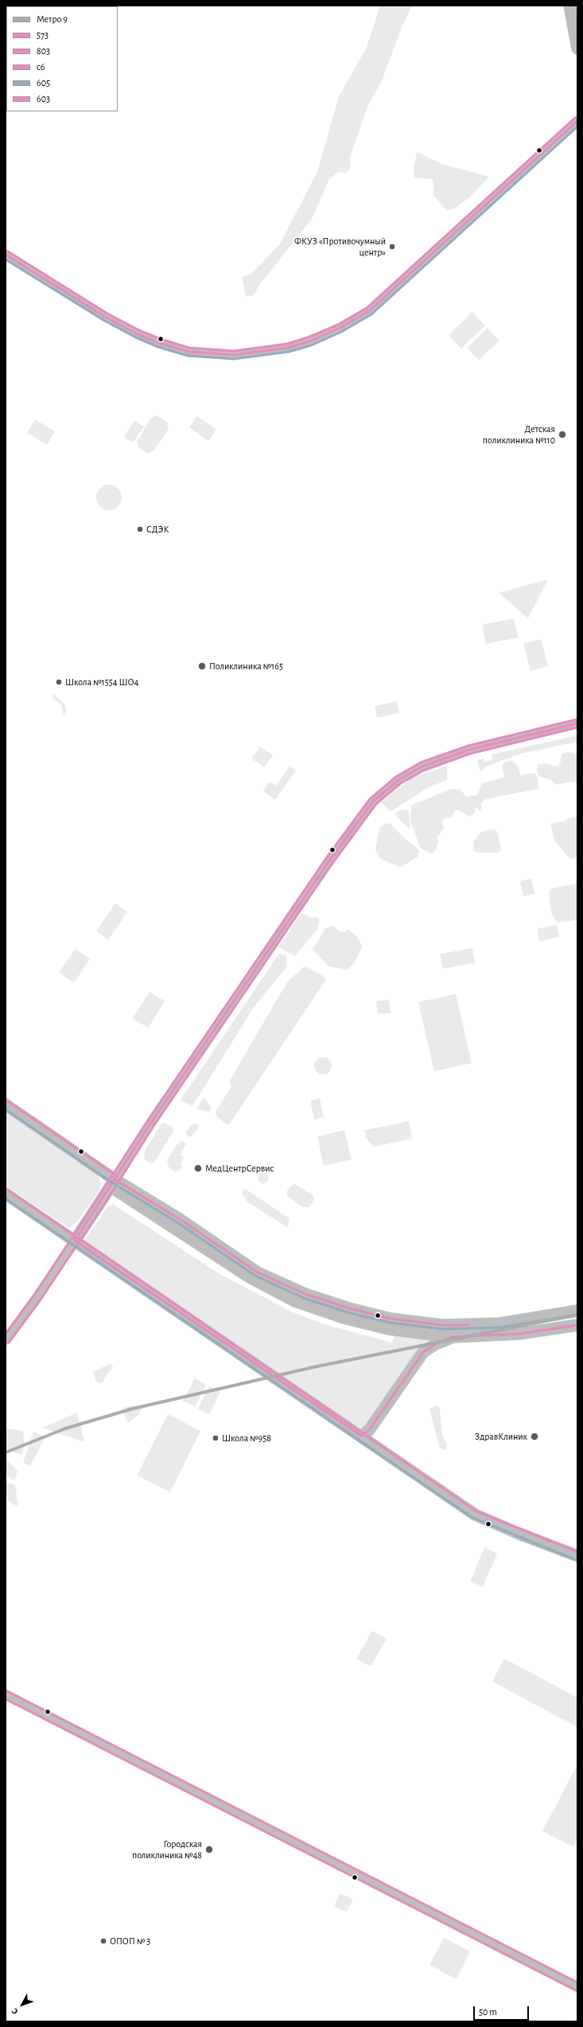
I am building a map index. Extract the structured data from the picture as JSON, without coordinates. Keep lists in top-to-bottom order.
{
  "places": [
    "ФКУЗ «Противочумный центр»",
    "Детская поликлиника №110",
    "СДЭК",
    "Поликлиника №165",
    "Школа №1554 ШО4",
    "МедЦентрСервис",
    "ЗдравКлиник",
    "Школа №958",
    "Городская поликлиника №48",
    "ОПОП № 3"
  ],
  "lines": [
    "transit line с6",
    "transit line 573",
    "transit line 605",
    "transit line 603",
    "transit line 803",
    "metro line 9"
  ],
  "legend": [
    "Метро 9",
    "573",
    "803",
    "с6",
    "605",
    "603"
  ],
  "scale_bar": "50 m",
  "north": "bottom left"
}
